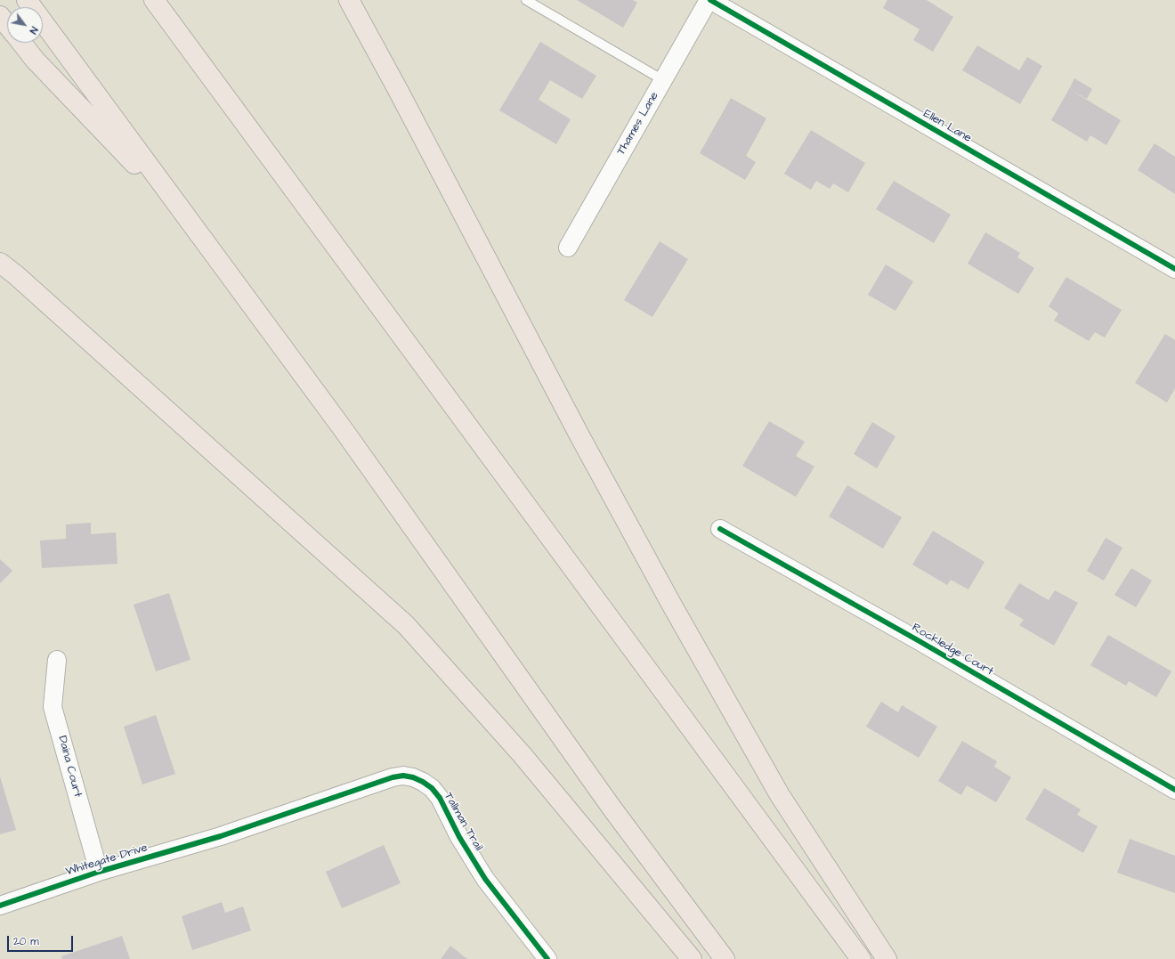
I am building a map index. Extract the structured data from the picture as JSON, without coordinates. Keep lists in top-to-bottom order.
{
  "streets": {
    "street": [
      "Thames Lane",
      "Ellen Lane",
      "Rockledge Court",
      "Daina Court",
      "Tallman Trail",
      "Whitegate Drive"
    ]
  },
  "crossings": [
    ["Thames Lane", "Ellen Lane"],
    ["Daina Court", "Whitegate Drive"],
    ["Tallman Trail", "Whitegate Drive"]
  ],
  "scale_bar": "20 m",
  "north": "bottom right"
}
